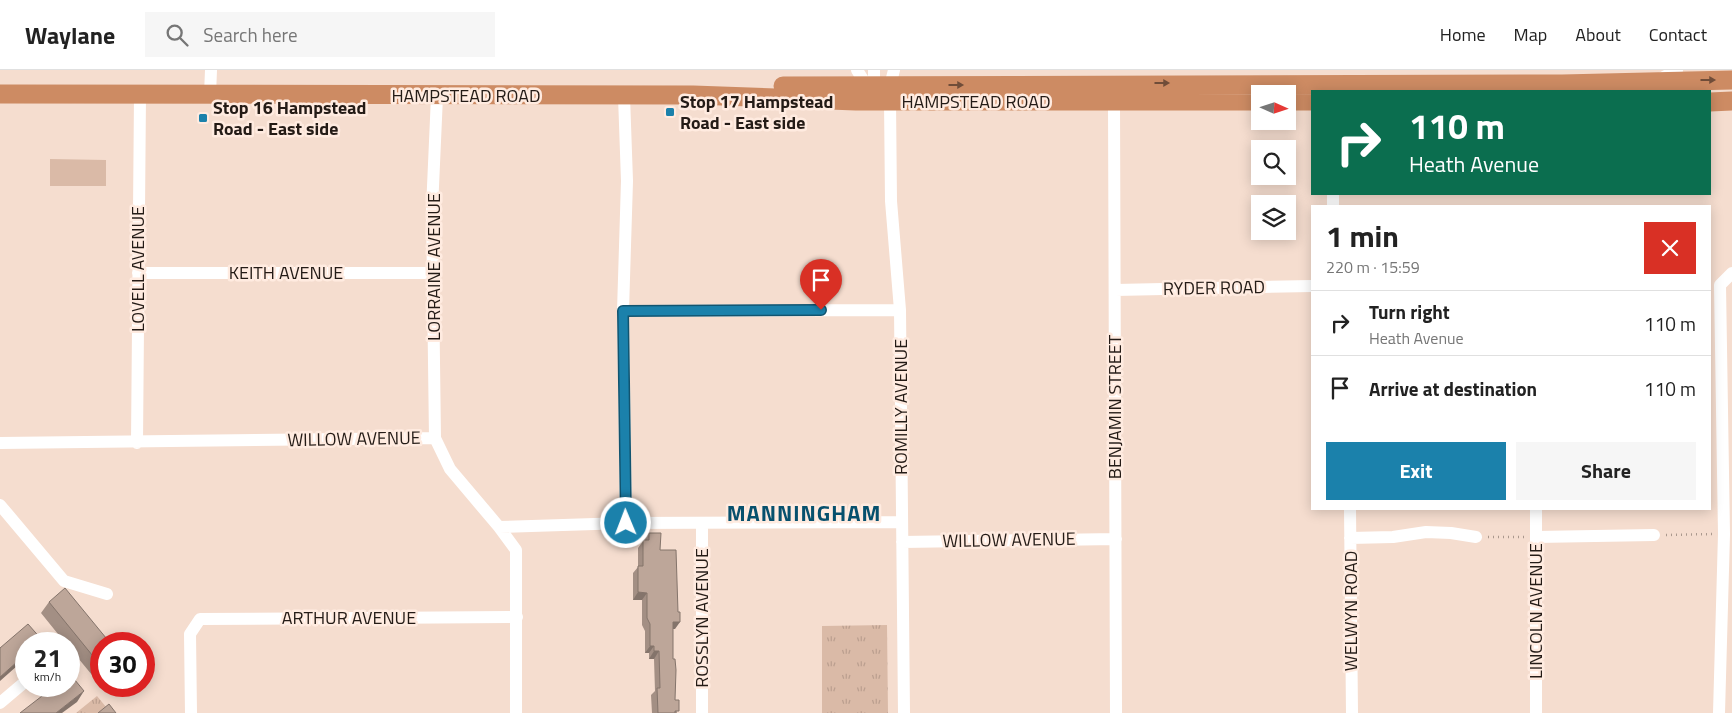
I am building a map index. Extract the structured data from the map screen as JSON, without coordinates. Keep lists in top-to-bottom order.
{
  "streets": {
    "highway": ["HAMPSTEAD ROAD"],
    "street": [
      "LORRAINE AVENUE",
      "LOVELL AVENUE",
      "KEITH AVENUE",
      "RYDER ROAD",
      "ROMILLY AVENUE",
      "BENJAMIN STREET",
      "WILLOW AVENUE",
      "WELWYN ROAD",
      "LINCOLN AVENUE",
      "ARTHUR AVENUE",
      "ROSSLYN AVENUE"
    ]
  },
  "crossings": [
    ["HAMPSTEAD ROAD", "LORRAINE AVENUE"],
    ["HAMPSTEAD ROAD", "LOVELL AVENUE"],
    ["HAMPSTEAD ROAD", "ROMILLY AVENUE"],
    ["HAMPSTEAD ROAD", "BENJAMIN STREET"],
    ["LORRAINE AVENUE", "KEITH AVENUE"],
    ["LORRAINE AVENUE", "WILLOW AVENUE"],
    ["LOVELL AVENUE", "KEITH AVENUE"],
    ["LOVELL AVENUE", "WILLOW AVENUE"],
    ["RYDER ROAD", "BENJAMIN STREET"],
    ["ROMILLY AVENUE", "WILLOW AVENUE"],
    ["BENJAMIN STREET", "WILLOW AVENUE"],
    ["WILLOW AVENUE", "ARTHUR AVENUE"]
  ],
  "districts": ["MANNINGHAM"],
  "places": {
    "transit": ["Stop 17 Hampstead Road - East side", "Stop 16 Hampstead Road - East side"]
  },
  "north": "right",
  "page": {
    "header": "Waylane",
    "search": "Search here",
    "nav": [
      "Home",
      "Map",
      "About",
      "Contact"
    ],
    "turn": ["110 m", "Heath Avenue"],
    "heading": ["1 min", "220 m · 15:59"],
    "list": [
      {
        "name": "Turn right",
        "note": "Heath Avenue",
        "value": "110 m"
      },
      {
        "name": "Arrive at destination",
        "value": "110 m"
      }
    ],
    "buttons": ["Exit", "Share"],
    "speed": "21 km/h",
    "limit": "30"
  }
}
